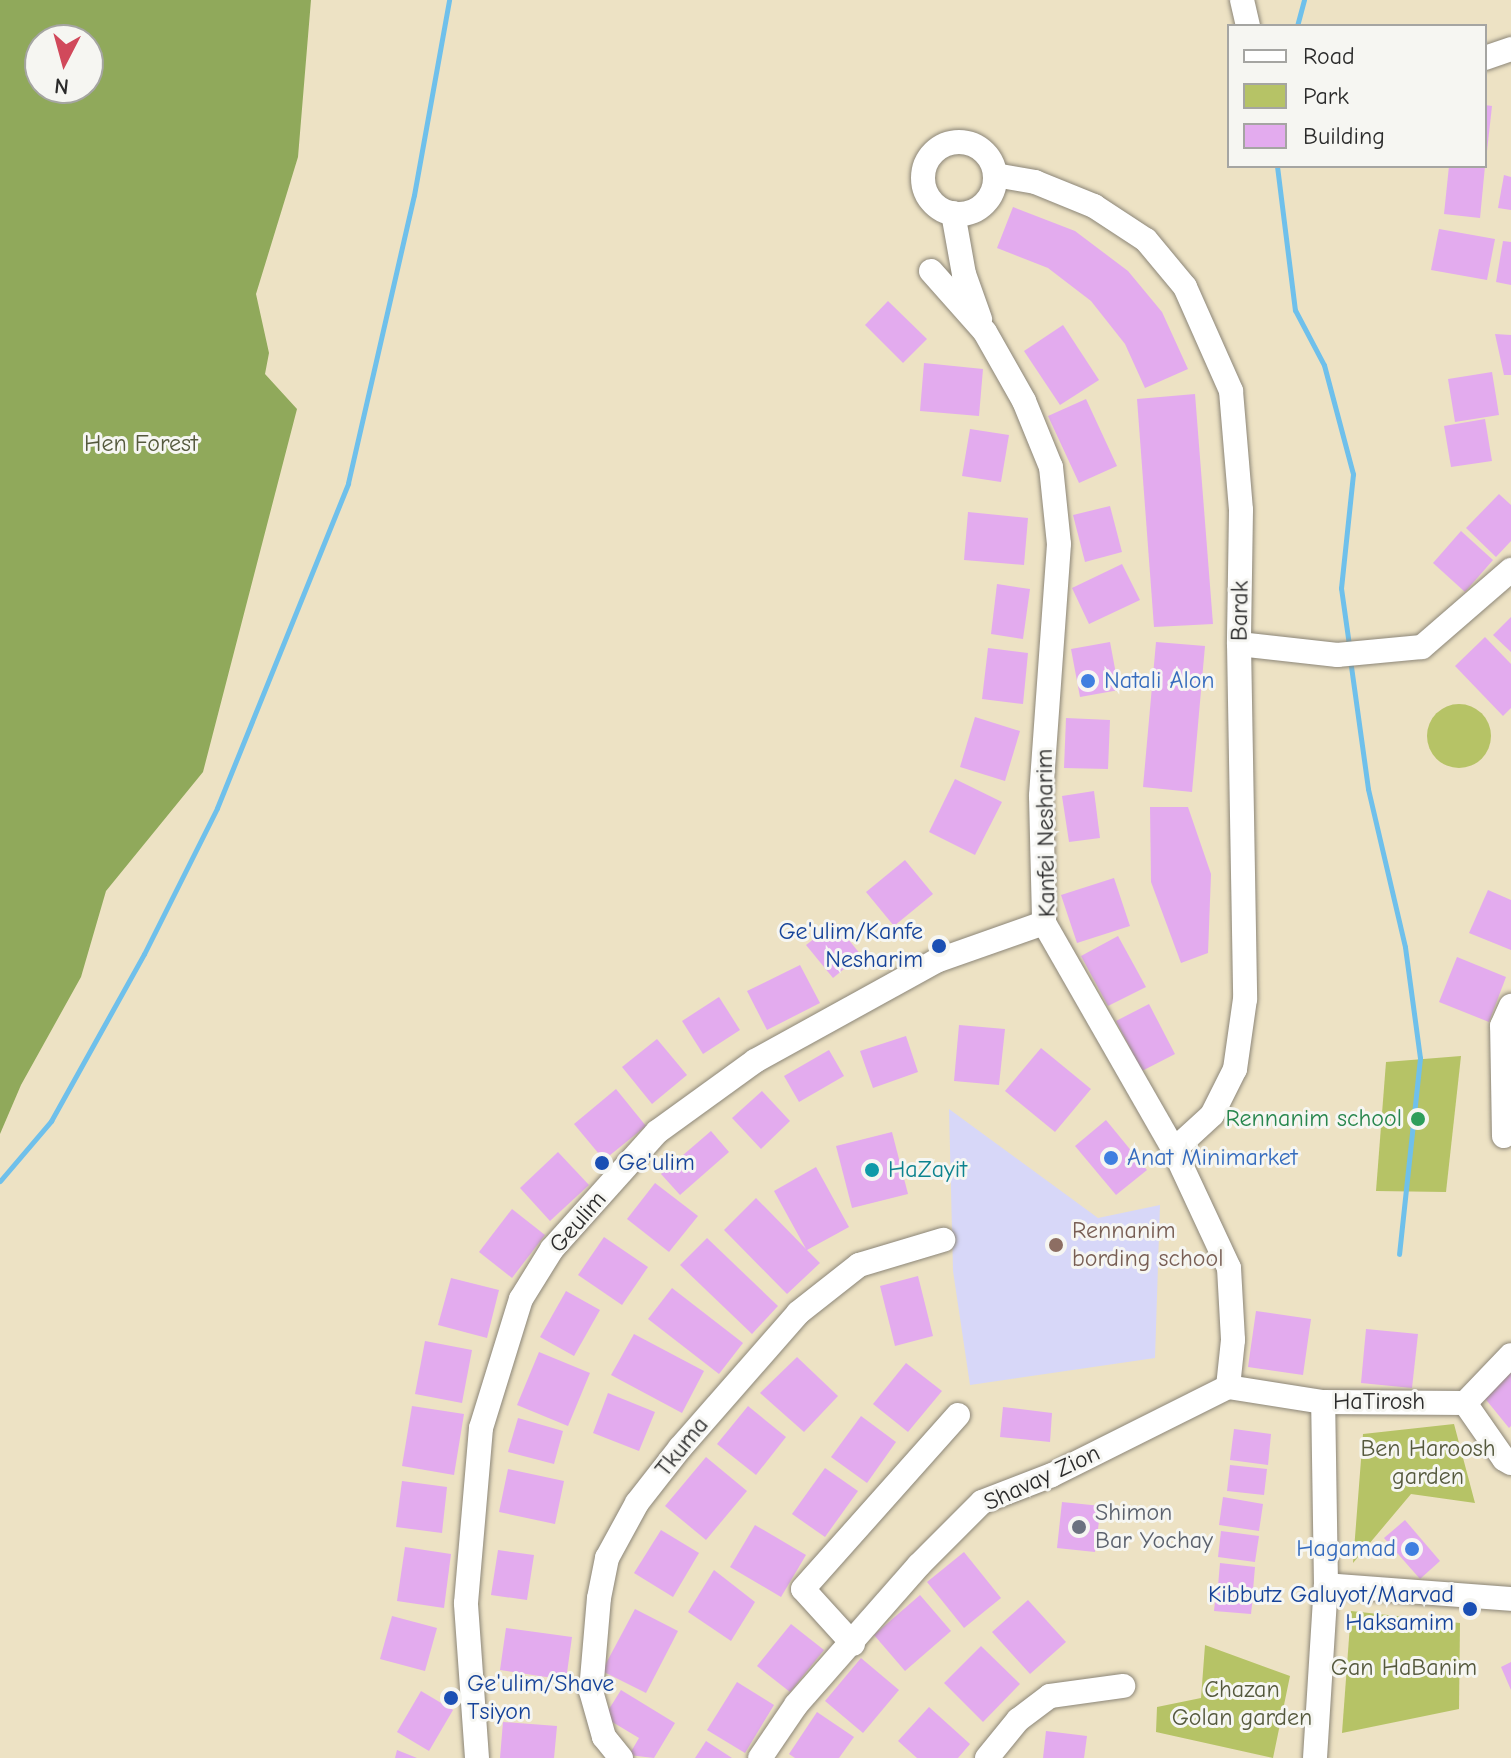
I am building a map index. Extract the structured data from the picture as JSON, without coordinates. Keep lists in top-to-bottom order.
{
  "streets": {
    "street": [
      "Barak",
      "Kanfei Nesharim",
      "Geulim",
      "HaTirosh",
      "Tkuma",
      "Shavay Zion"
    ]
  },
  "crossings": [
    ["Barak", "Kanfei Nesharim"],
    ["Kanfei Nesharim", "Geulim"],
    ["Kanfei Nesharim", "HaTirosh"],
    ["Kanfei Nesharim", "Shavay Zion"],
    ["HaTirosh", "Shavay Zion"]
  ],
  "parks": [
    "Hen Forest",
    "Ben Haroosh garden",
    "Gan HaBanim",
    "Chazan Golan garden"
  ],
  "places": [
    "Natali Alon",
    "Ge'ulim/Kanfe Nesharim",
    "Rennanim school",
    "Anat Minimarket",
    "Ge'ulim",
    "HaZayit",
    "Rennanim bording school",
    "Shimon Bar Yochay",
    "Hagamad",
    "Kibbutz Galuyot/Marvad Haksamim",
    "Ge'ulim/Shave Tsiyon"
  ],
  "legend": ["Road", "Park", "Building"],
  "north": "bottom"
}
